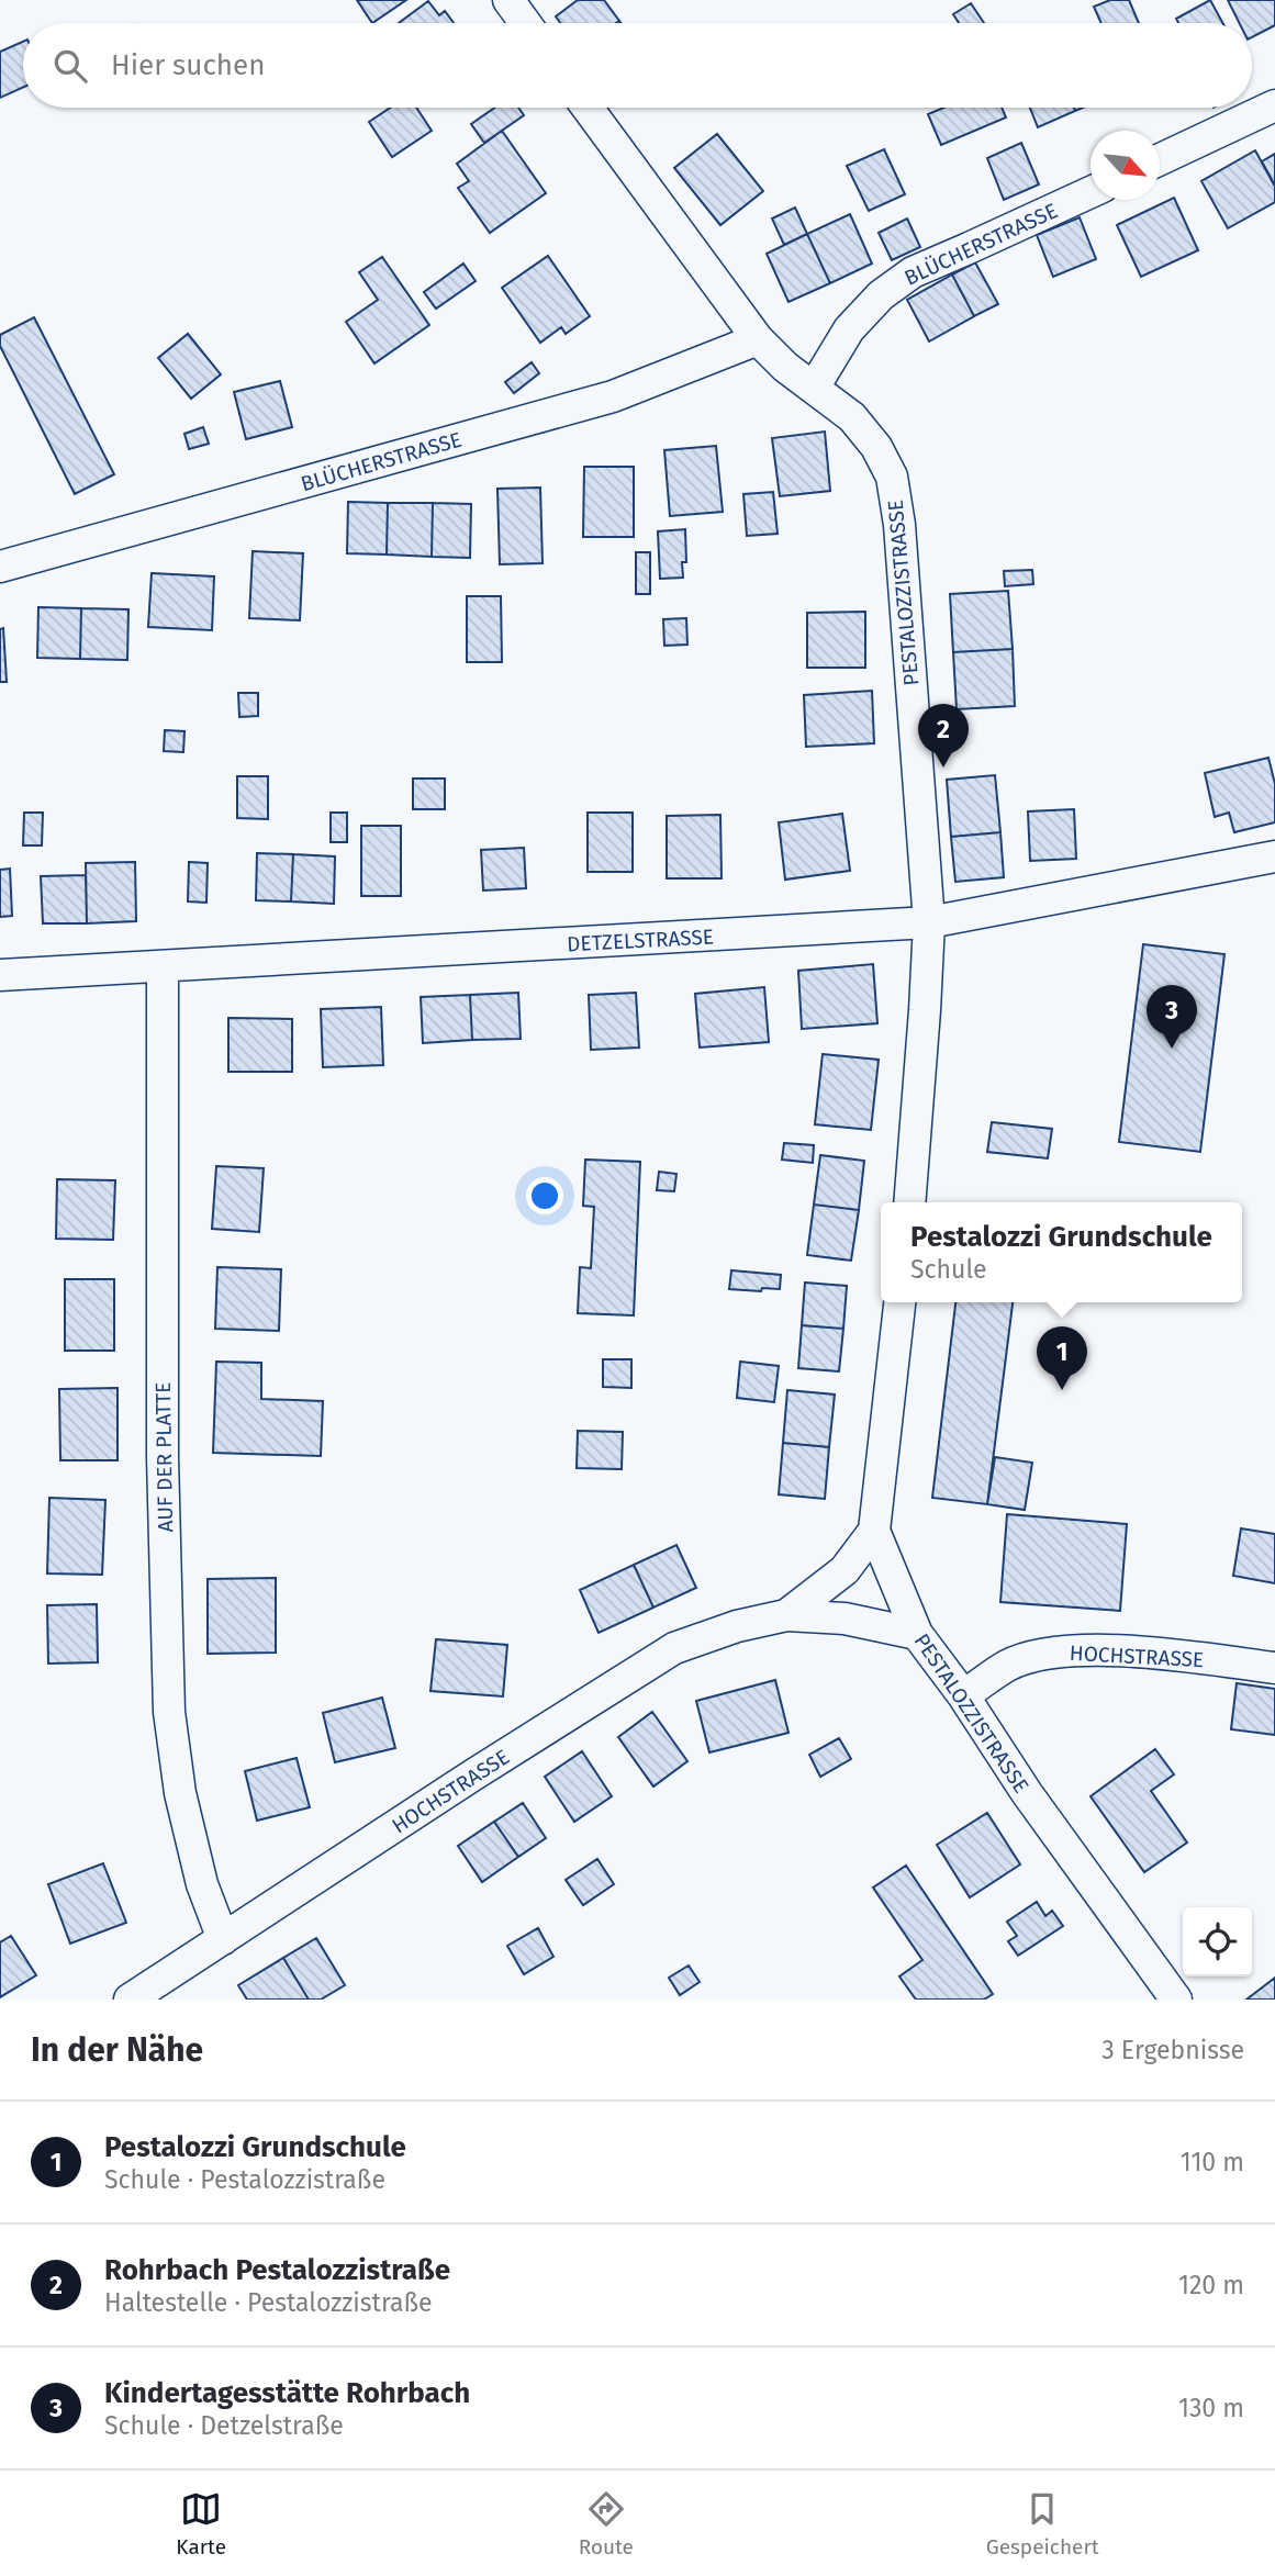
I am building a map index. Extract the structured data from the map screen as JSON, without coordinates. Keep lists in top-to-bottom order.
{
  "streets": {
    "street": [
      "BLÜCHERSTRASSE",
      "PESTALOZZISTRASSE",
      "DETZELSTRASSE",
      "AUF DER PLATTE",
      "HOCHSTRASSE"
    ]
  },
  "crossings": [
    ["BLÜCHERSTRASSE", "PESTALOZZISTRASSE"],
    ["PESTALOZZISTRASSE", "DETZELSTRASSE"],
    ["PESTALOZZISTRASSE", "HOCHSTRASSE"],
    ["DETZELSTRASSE", "AUF DER PLATTE"],
    ["AUF DER PLATTE", "HOCHSTRASSE"]
  ],
  "north": "bottom right",
  "page": {
    "search": "Hier suchen",
    "pins": ["2", "3", "1"],
    "popup": ["Pestalozzi Grundschule", "Schule"],
    "heading": ["In der Nähe", "3 Ergebnisse"],
    "list": [
      {
        "mark": "1",
        "name": "Pestalozzi Grundschule",
        "note": "Schule · Pestalozzistraße",
        "value": "110 m"
      },
      {
        "mark": "2",
        "name": "Rohrbach Pestalozzistraße",
        "note": "Haltestelle · Pestalozzistraße",
        "value": "120 m"
      },
      {
        "mark": "3",
        "name": "Kindertagesstätte Rohrbach",
        "note": "Schule · Detzelstraße",
        "value": "130 m"
      }
    ],
    "nav": ["Karte", "Route", "Gespeichert"]
  }
}
